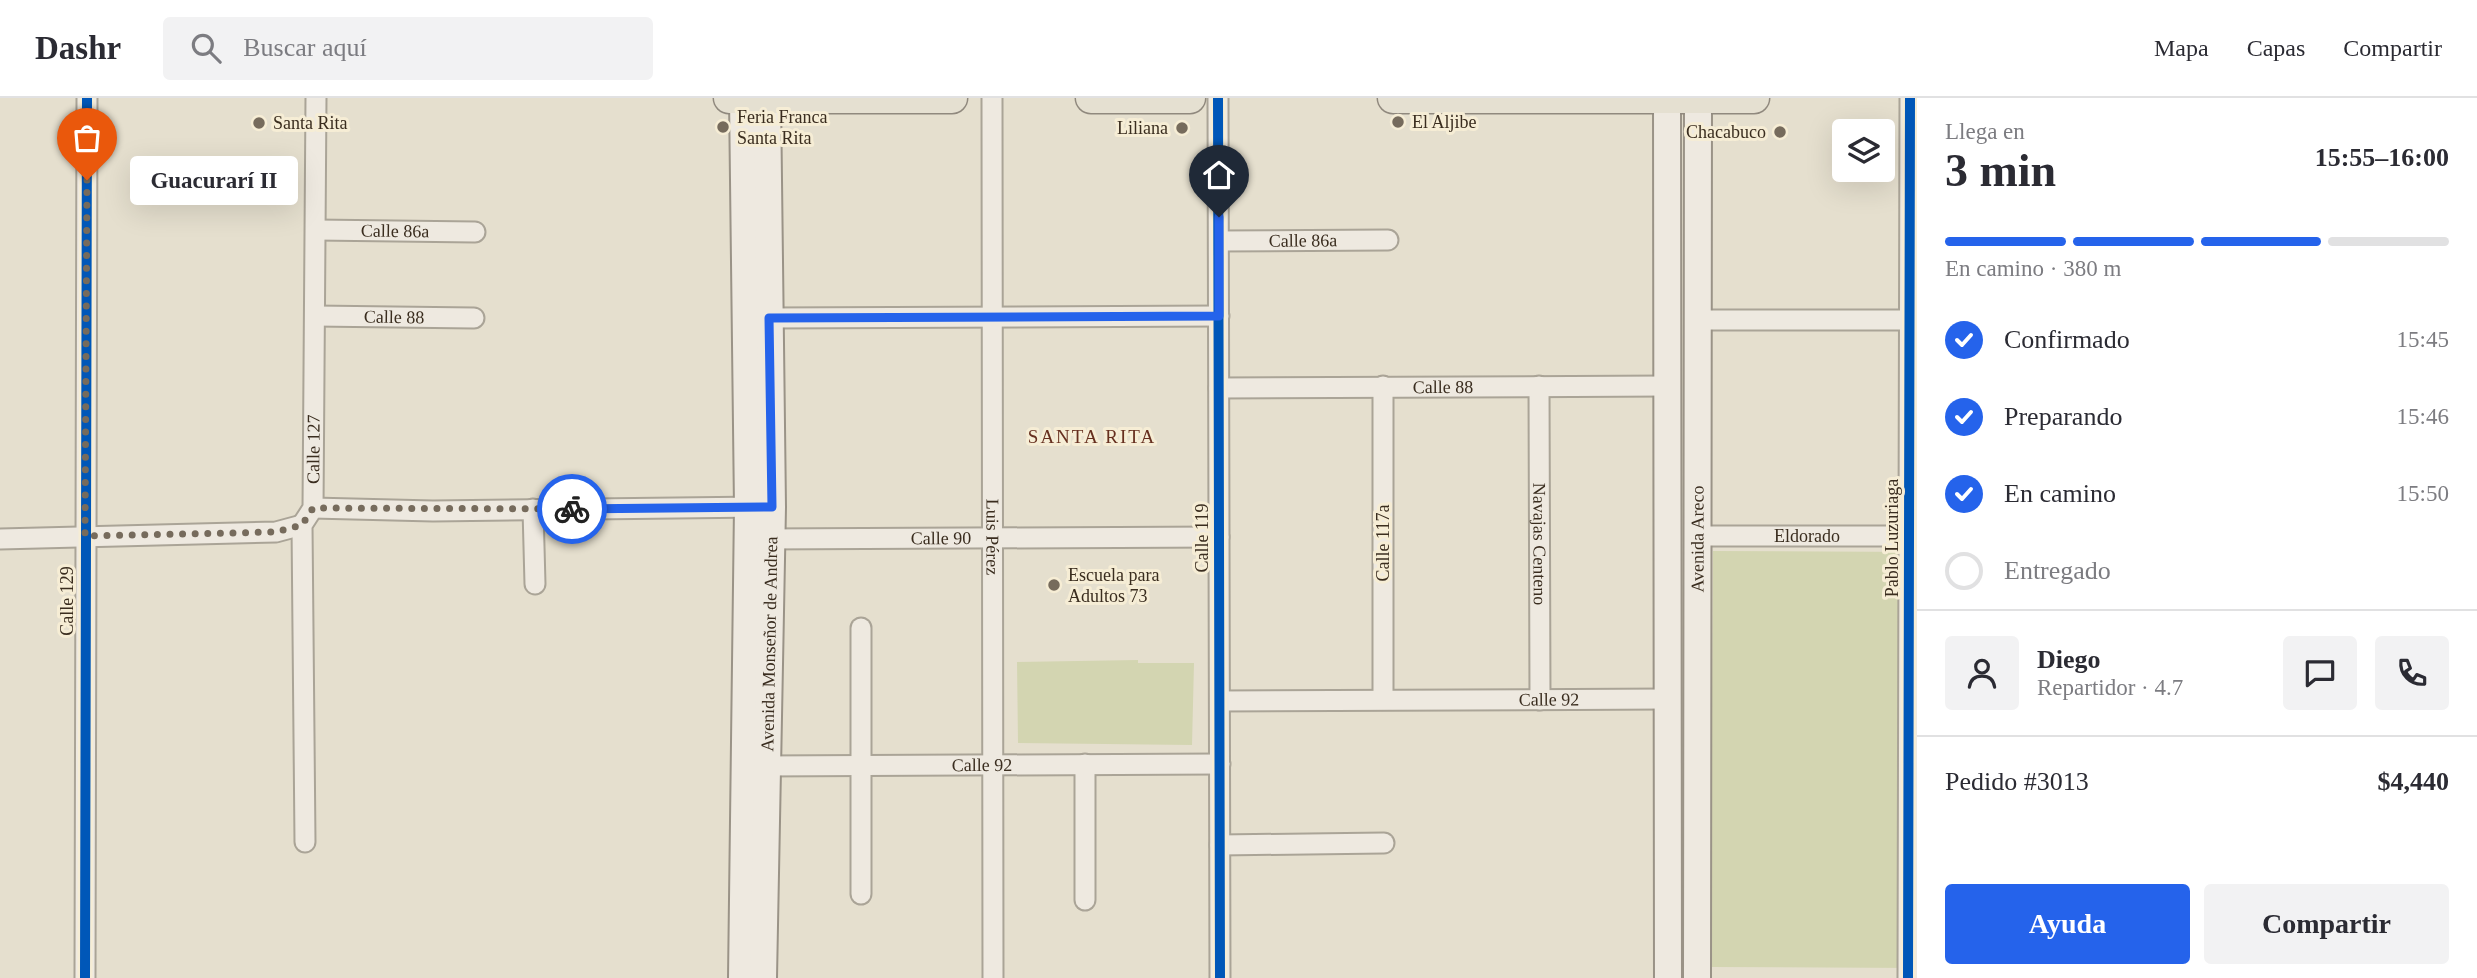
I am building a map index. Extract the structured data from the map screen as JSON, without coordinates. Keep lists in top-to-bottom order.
{
  "streets": {
    "main road": ["Avenida Areco", "Avenida Monseñor de Andrea"],
    "street": [
      "Calle 86a",
      "Calle 88",
      "Calle 127",
      "Eldorado",
      "Calle 90",
      "Luis Pérez",
      "Calle 119",
      "Pablo Luzuriaga",
      "Calle 117a",
      "Navajas Centeno",
      "Calle 129",
      "Calle 92"
    ]
  },
  "crossings": [
    ["Calle 86a", "Calle 127"],
    ["Calle 86a", "Calle 119"],
    ["Calle 88", "Calle 127"],
    ["Calle 88", "Calle 119"],
    ["Calle 88", "Avenida Areco"],
    ["Calle 88", "Calle 117a"],
    ["Calle 88", "Navajas Centeno"],
    ["Eldorado", "Avenida Areco"],
    ["Eldorado", "Pablo Luzuriaga"],
    ["Calle 90", "Luis Pérez"],
    ["Calle 90", "Calle 119"],
    ["Calle 90", "Avenida Monseñor de Andrea"],
    ["Luis Pérez", "Calle 92"],
    ["Calle 119", "Calle 92"],
    ["Avenida Areco", "Calle 92"],
    ["Calle 117a", "Calle 92"],
    ["Navajas Centeno", "Calle 92"],
    ["Avenida Monseñor de Andrea", "Calle 92"]
  ],
  "districts": ["SANTA RITA"],
  "places": [
    "El Aljibe",
    "Santa Rita",
    "Feria Franca Santa Rita",
    "Liliana",
    "Chacabuco",
    "Guacurarí II",
    "Escuela para Adultos 73"
  ],
  "page": {
    "header": "Dashr",
    "search": "Buscar aquí",
    "nav": ["Mapa", "Capas", "Compartir"],
    "heading": ["3 min", "Llega en", "15:55–16:00"],
    "panel": [
      "Diego",
      "Repartidor · 4.7",
      "Pedido #3013",
      "$4,440"
    ],
    "bubble": "Guacurarí II",
    "bar": "En camino · 380 m",
    "list": [
      ["Confirmado", "15:45"],
      ["Preparando", "15:46"],
      ["En camino", "15:50"],
      "Entregado"
    ],
    "buttons": ["Ayuda", "Compartir"]
  }
}
